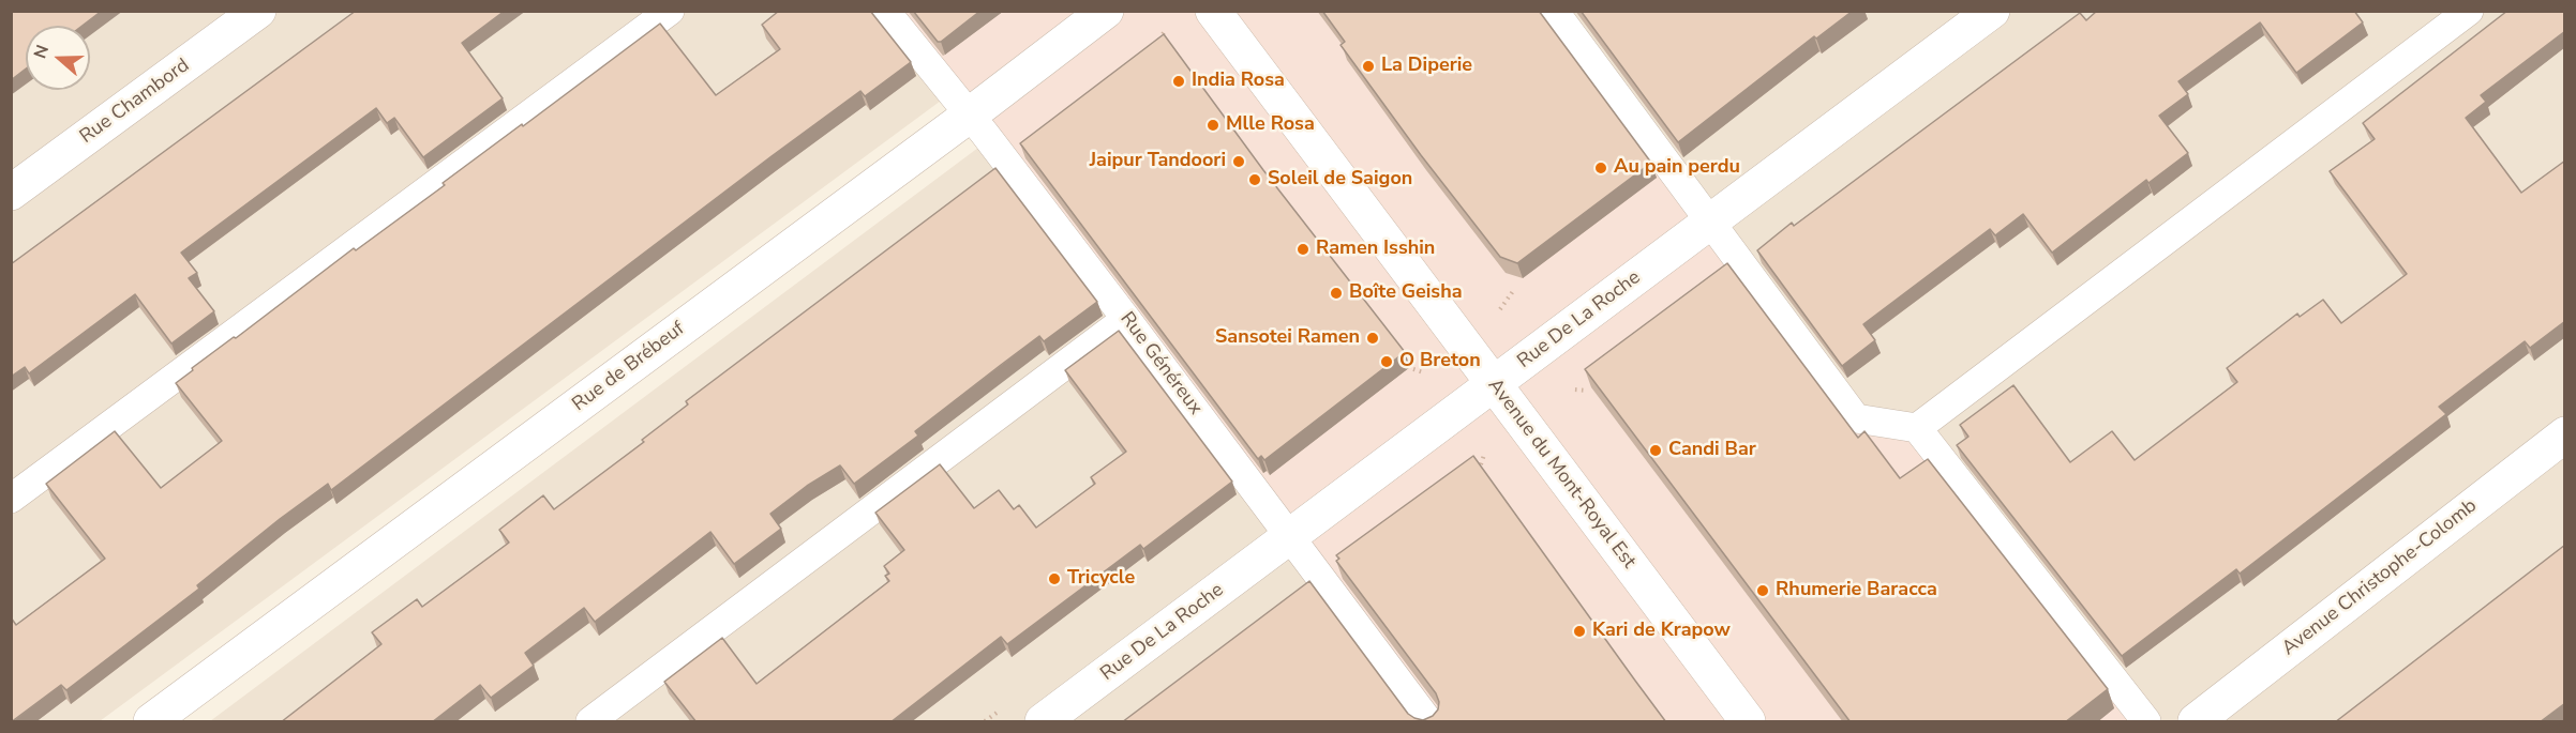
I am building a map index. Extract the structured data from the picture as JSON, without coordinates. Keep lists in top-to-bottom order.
{
  "streets": {
    "street": [
      "Rue Chambord",
      "Rue De La Roche",
      "Rue de Brébeuf",
      "Avenue du Mont-Royal Est",
      "Avenue Christophe-Colomb"
    ],
    "lane": ["Rue Généreux"]
  },
  "crossings": [
    ["Rue De La Roche", "Rue Généreux"],
    ["Rue De La Roche", "Avenue du Mont-Royal Est"],
    ["Rue Généreux", "Rue de Brébeuf"]
  ],
  "places": [
    "La Diperie",
    "India Rosa",
    "Mlle Rosa",
    "Jaipur Tandoori",
    "Au pain perdu",
    "Soleil de Saigon",
    "Ramen Isshin",
    "Boîte Geisha",
    "Sansotei Ramen",
    "O Breton",
    "Candi Bar",
    "Tricycle",
    "Rhumerie Baracca",
    "Kari de Krapow"
  ],
  "north": "left"
}
